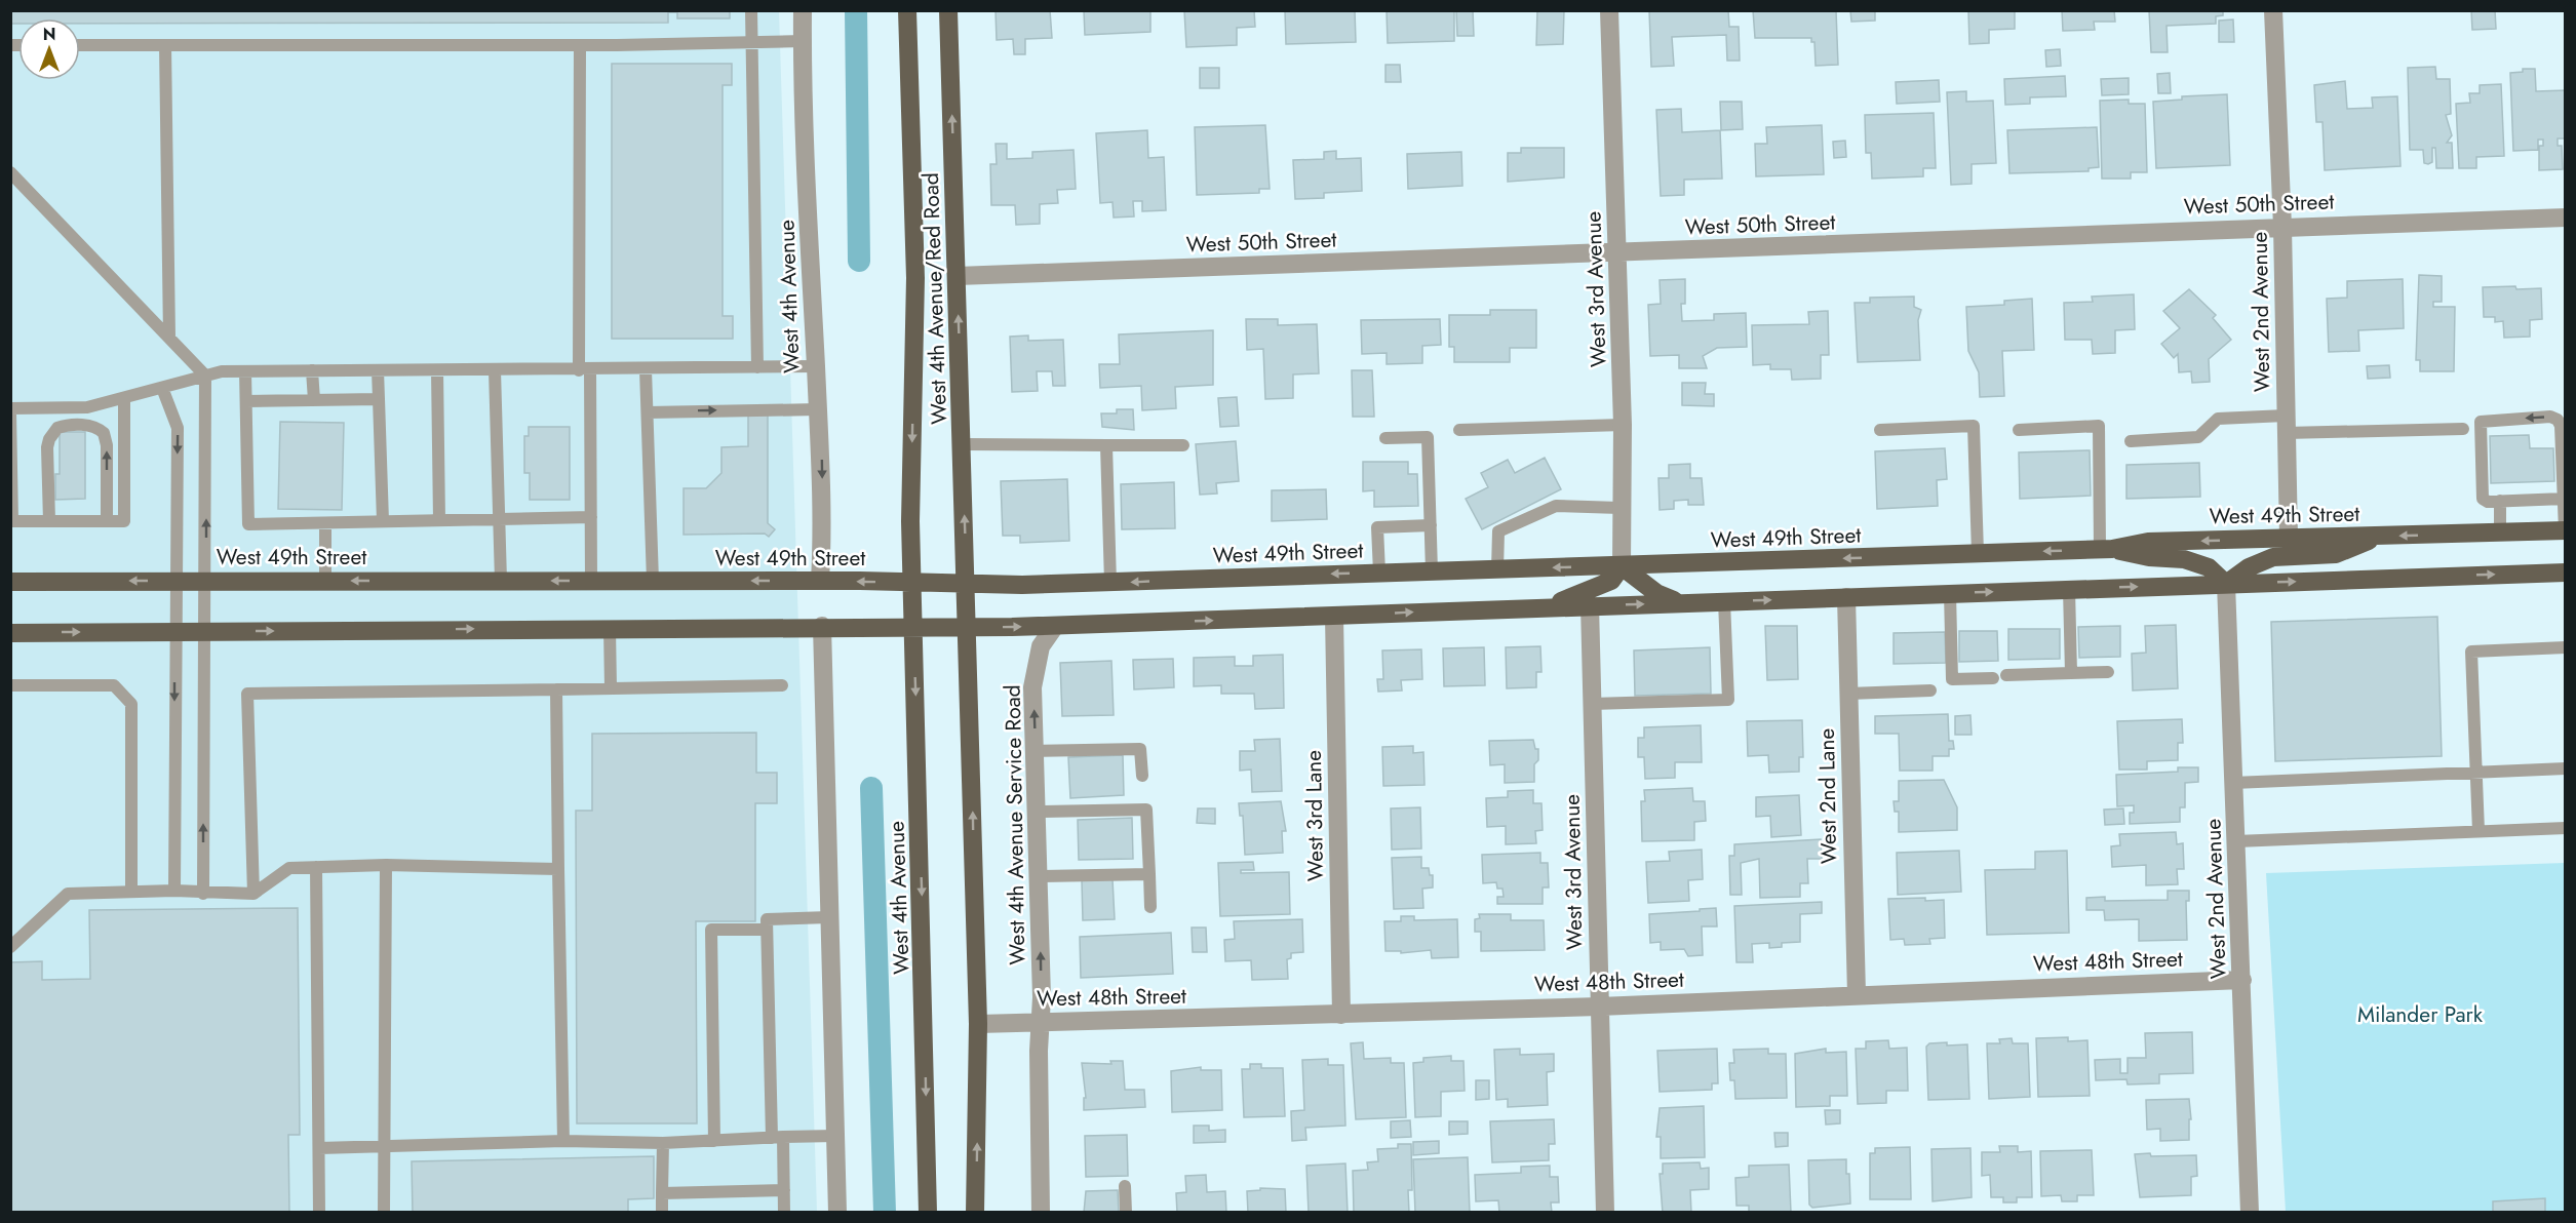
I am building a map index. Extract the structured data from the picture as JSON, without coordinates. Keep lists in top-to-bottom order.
{
  "streets": {
    "main road": ["West 4th Avenue", "West 4th Avenue/Red Road", "West 49th Street"],
    "street": [
      "West 50th Street",
      "West 3rd Avenue",
      "West 2nd Avenue",
      "West 2nd Lane",
      "West 3rd Lane",
      "West 4th Avenue Service Road",
      "West 48th Street"
    ]
  },
  "crossings": [
    ["West 50th Street", "West 3rd Avenue"],
    ["West 50th Street", "West 4th Avenue/Red Road"],
    ["West 50th Street", "West 2nd Avenue"],
    ["West 3rd Avenue", "West 49th Street"],
    ["West 3rd Avenue", "West 48th Street"],
    ["West 4th Avenue", "West 4th Avenue/Red Road"],
    ["West 4th Avenue", "West 49th Street"],
    ["West 4th Avenue/Red Road", "West 49th Street"],
    ["West 2nd Avenue", "West 49th Street"],
    ["West 2nd Avenue", "West 48th Street"],
    ["West 2nd Lane", "West 48th Street"],
    ["West 3rd Lane", "West 48th Street"],
    ["West 4th Avenue Service Road", "West 48th Street"]
  ],
  "one_way": ["West 4th Avenue Service Road"],
  "parks": ["Milander Park"],
  "north": "top"
}
